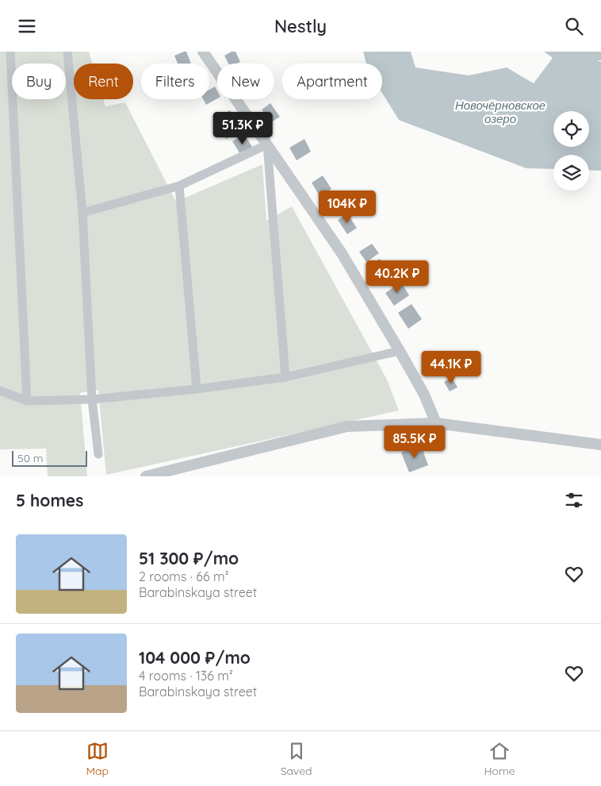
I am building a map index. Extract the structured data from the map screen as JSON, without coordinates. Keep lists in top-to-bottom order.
{
  "water": ["Новочёрновское озеро"],
  "scale_bar": "50 m",
  "page": {
    "header": "Nestly",
    "chip": [
      "Buy",
      "Rent",
      "Filters",
      "New",
      "Apartment"
    ],
    "price": [
      "51.3K ₽",
      "104K ₽",
      "40.2K ₽",
      "44.1K ₽",
      "85.5K ₽"
    ],
    "scale": "50 m",
    "heading": "5 homes",
    "list": [
      {
        "name": "51 300 ₽/mo",
        "note": "2 rooms · 66 m² · Barabinskaya street"
      },
      {
        "name": "104 000 ₽/mo",
        "note": "4 rooms · 136 m² · Barabinskaya street"
      }
    ],
    "tabs": ["Map", "Saved", "Home"]
  }
}
